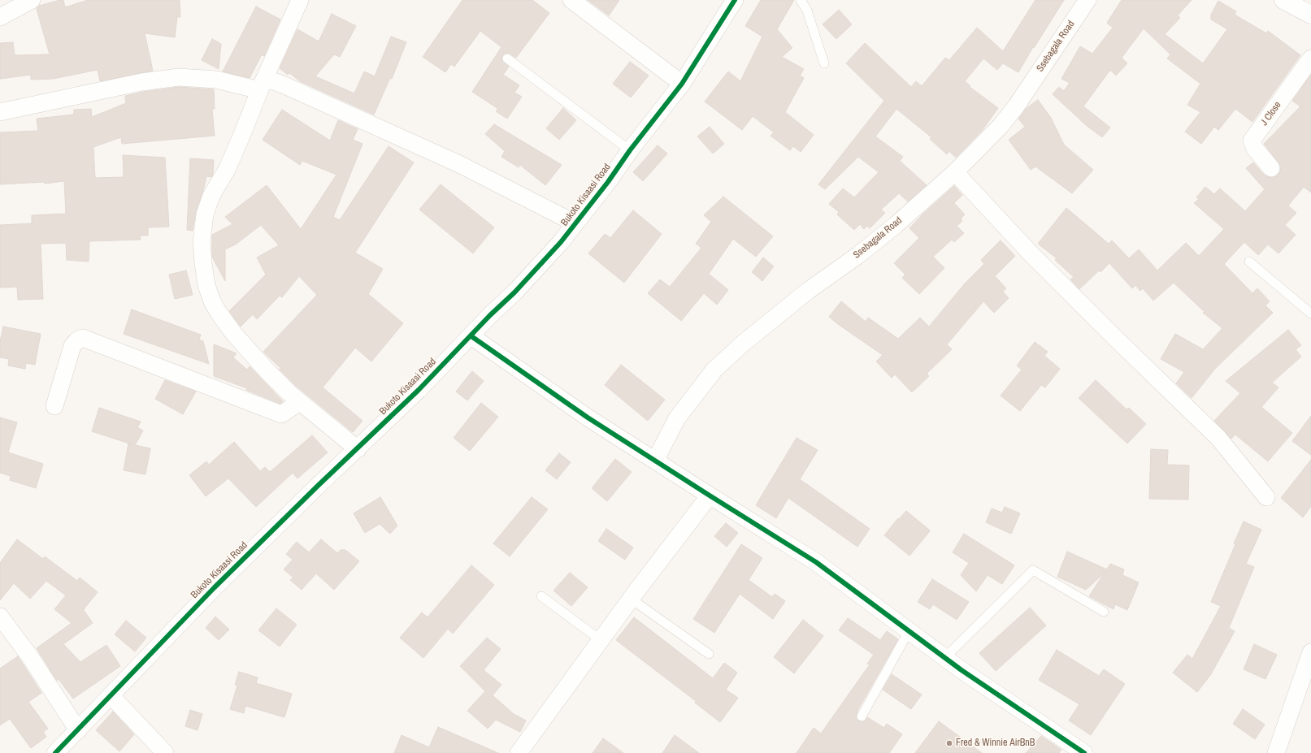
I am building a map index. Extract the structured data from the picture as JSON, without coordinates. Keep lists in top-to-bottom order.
{
  "streets": {
    "street": ["Ssebagala Road", "J Close", "Bukoto Kisaasi Road"]
  },
  "places": ["Fred & Winnie AirBnB"]
}
